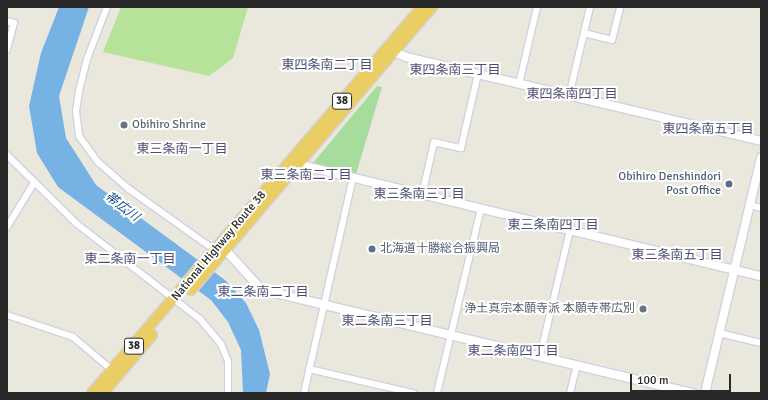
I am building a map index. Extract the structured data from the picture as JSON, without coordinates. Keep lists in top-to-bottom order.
{
  "streets": {
    "highway": ["38", "National Highway Route 38"]
  },
  "districts": [
    "東四条南二丁目",
    "東四条南三丁目",
    "東四条南四丁目",
    "東四条南五丁目",
    "東三条南一丁目",
    "東三条南二丁目",
    "東三条南三丁目",
    "東三条南四丁目",
    "東三条南五丁目",
    "東二条南一丁目",
    "東二条南二丁目",
    "東二条南三丁目",
    "東二条南四丁目"
  ],
  "water": ["帯広川"],
  "places": [
    "Obihiro Shrine",
    "Obihiro Denshindori Post Office",
    "北海道十勝総合振興局",
    "浄土真宗本願寺派 本願寺帯広別"
  ],
  "scale_bar": "100 m"
}
